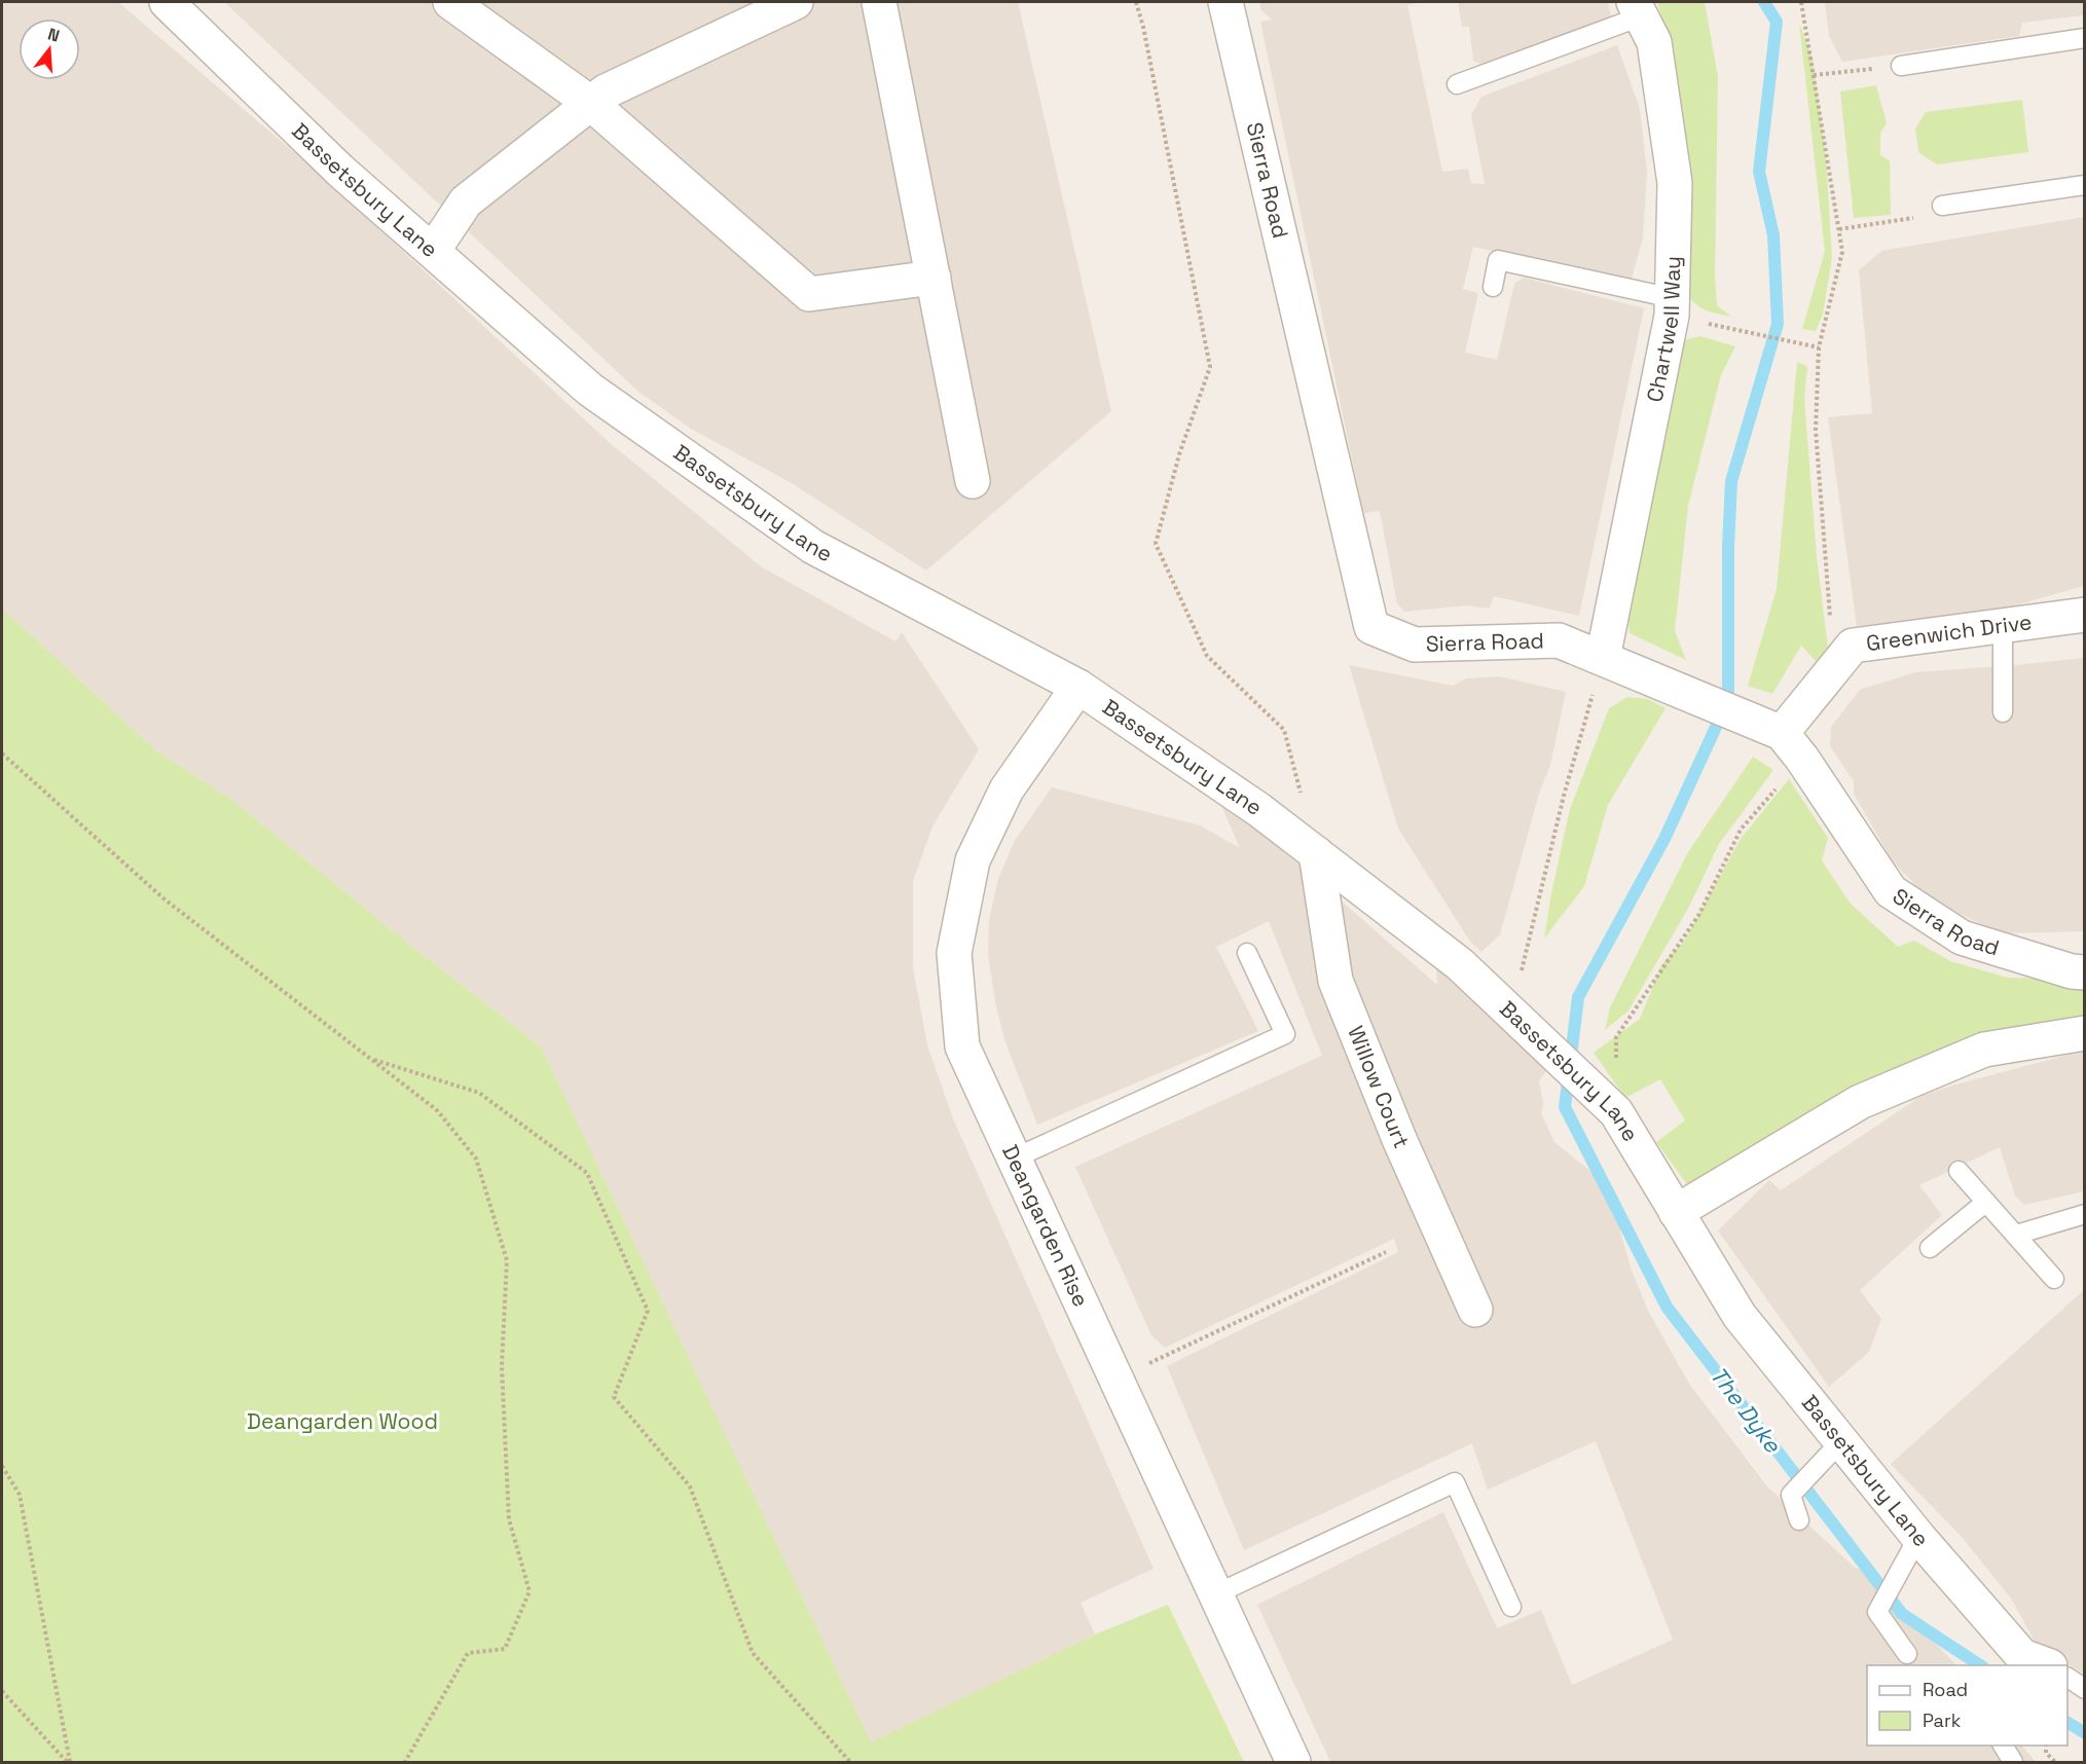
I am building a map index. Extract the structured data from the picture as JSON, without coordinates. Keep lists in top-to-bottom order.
{
  "streets": {
    "street": [
      "Sierra Road",
      "Bassetsbury Lane",
      "Chartwell Way",
      "Greenwich Drive",
      "Willow Court",
      "Deangarden Rise"
    ]
  },
  "crossings": [
    ["Sierra Road", "Chartwell Way"],
    ["Sierra Road", "Greenwich Drive"],
    ["Bassetsbury Lane", "Willow Court"],
    ["Bassetsbury Lane", "Deangarden Rise"]
  ],
  "water": ["The Dyke"],
  "parks": ["Deangarden Wood"],
  "legend": ["Road", "Park"],
  "north": "top"
}
